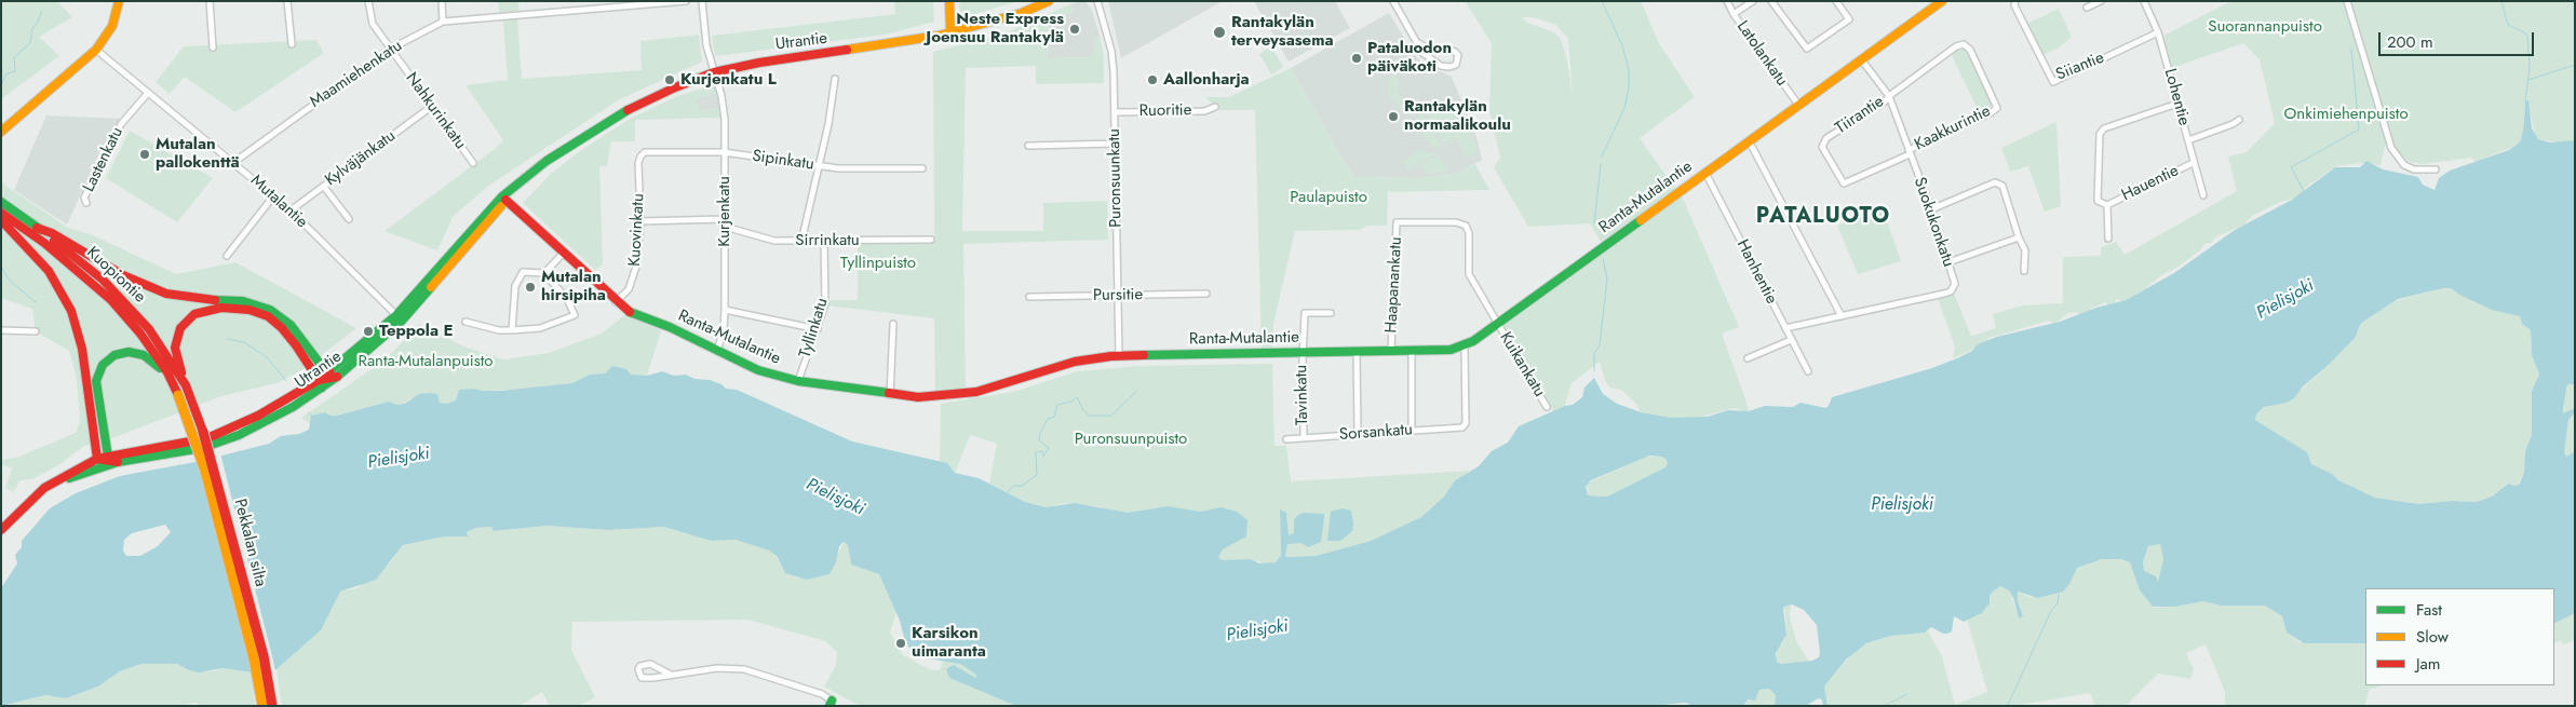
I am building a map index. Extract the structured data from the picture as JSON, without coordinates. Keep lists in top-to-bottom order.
{
  "streets": {
    "main road": [
      "Utrantie",
      "Ranta-Mutalantie",
      "Kuopiontie",
      "Pekkalan silta"
    ],
    "street": [
      "Latolankatu",
      "Siiantie",
      "Maamiehenkatu",
      "Lohentie",
      "Nahkurinkatu",
      "Ruoritie",
      "Tiirantie",
      "Kaakkurintie",
      "Kylväjänkatu",
      "Lastenkatu",
      "Sipinkatu",
      "Puronsuunkatu",
      "Hauentie",
      "Mutalantie",
      "Kurjenkatu",
      "Suokukonkatu",
      "Kuovinkatu",
      "Sirrinkatu",
      "Hanhentie",
      "Haapanankatu",
      "Pursitie",
      "Tyllinkatu",
      "Kuikankatu",
      "Tavinkatu",
      "Sorsankatu"
    ]
  },
  "crossings": [
    ["Utrantie", "Ranta-Mutalantie"],
    ["Utrantie", "Mutalantie"],
    ["Utrantie", "Kurjenkatu"],
    ["Latolankatu", "Ranta-Mutalantie"],
    ["Siiantie", "Lohentie"],
    ["Maamiehenkatu", "Nahkurinkatu"],
    ["Maamiehenkatu", "Mutalantie"],
    ["Lohentie", "Hauentie"],
    ["Nahkurinkatu", "Kylväjänkatu"],
    ["Ruoritie", "Puronsuunkatu"],
    ["Tiirantie", "Kaakkurintie"],
    ["Tiirantie", "Suokukonkatu"],
    ["Kaakkurintie", "Suokukonkatu"],
    ["Kylväjänkatu", "Mutalantie"],
    ["Lastenkatu", "Mutalantie"],
    ["Sipinkatu", "Kurjenkatu"],
    ["Sipinkatu", "Kuovinkatu"],
    ["Puronsuunkatu", "Ranta-Mutalantie"],
    ["Puronsuunkatu", "Pursitie"],
    ["Ranta-Mutalantie", "Kurjenkatu"],
    ["Ranta-Mutalantie", "Suokukonkatu"],
    ["Ranta-Mutalantie", "Kuovinkatu"],
    ["Ranta-Mutalantie", "Hanhentie"],
    ["Ranta-Mutalantie", "Haapanankatu"],
    ["Ranta-Mutalantie", "Tyllinkatu"],
    ["Ranta-Mutalantie", "Kuikankatu"],
    ["Ranta-Mutalantie", "Tavinkatu"],
    ["Ranta-Mutalantie", "Sorsankatu"],
    ["Kurjenkatu", "Sirrinkatu"],
    ["Suokukonkatu", "Hanhentie"],
    ["Sirrinkatu", "Tyllinkatu"],
    ["Kuopiontie", "Pekkalan silta"],
    ["Haapanankatu", "Kuikankatu"],
    ["Tavinkatu", "Sorsankatu"]
  ],
  "districts": ["PATALUOTO"],
  "water": ["Pielisjoki"],
  "parks": [
    "Suorannanpuisto",
    "Onkimiehenpuisto",
    "Paulapuisto",
    "Tyllinpuisto",
    "Ranta-Mutalanpuisto",
    "Puronsuunpuisto"
  ],
  "places": [
    "Neste Express Joensuu Rantakylä",
    "Rantakylän terveysasema",
    "Pataluodon päiväkoti",
    "Kurjenkatu L",
    "Aallonharja",
    "Rantakylän normaalikoulu",
    "Mutalan pallokenttä",
    "Mutalan hirsipiha",
    "Teppola E",
    "Karsikon uimaranta"
  ],
  "legend": ["Fast", "Slow", "Jam"],
  "scale_bar": "200 m"
}
